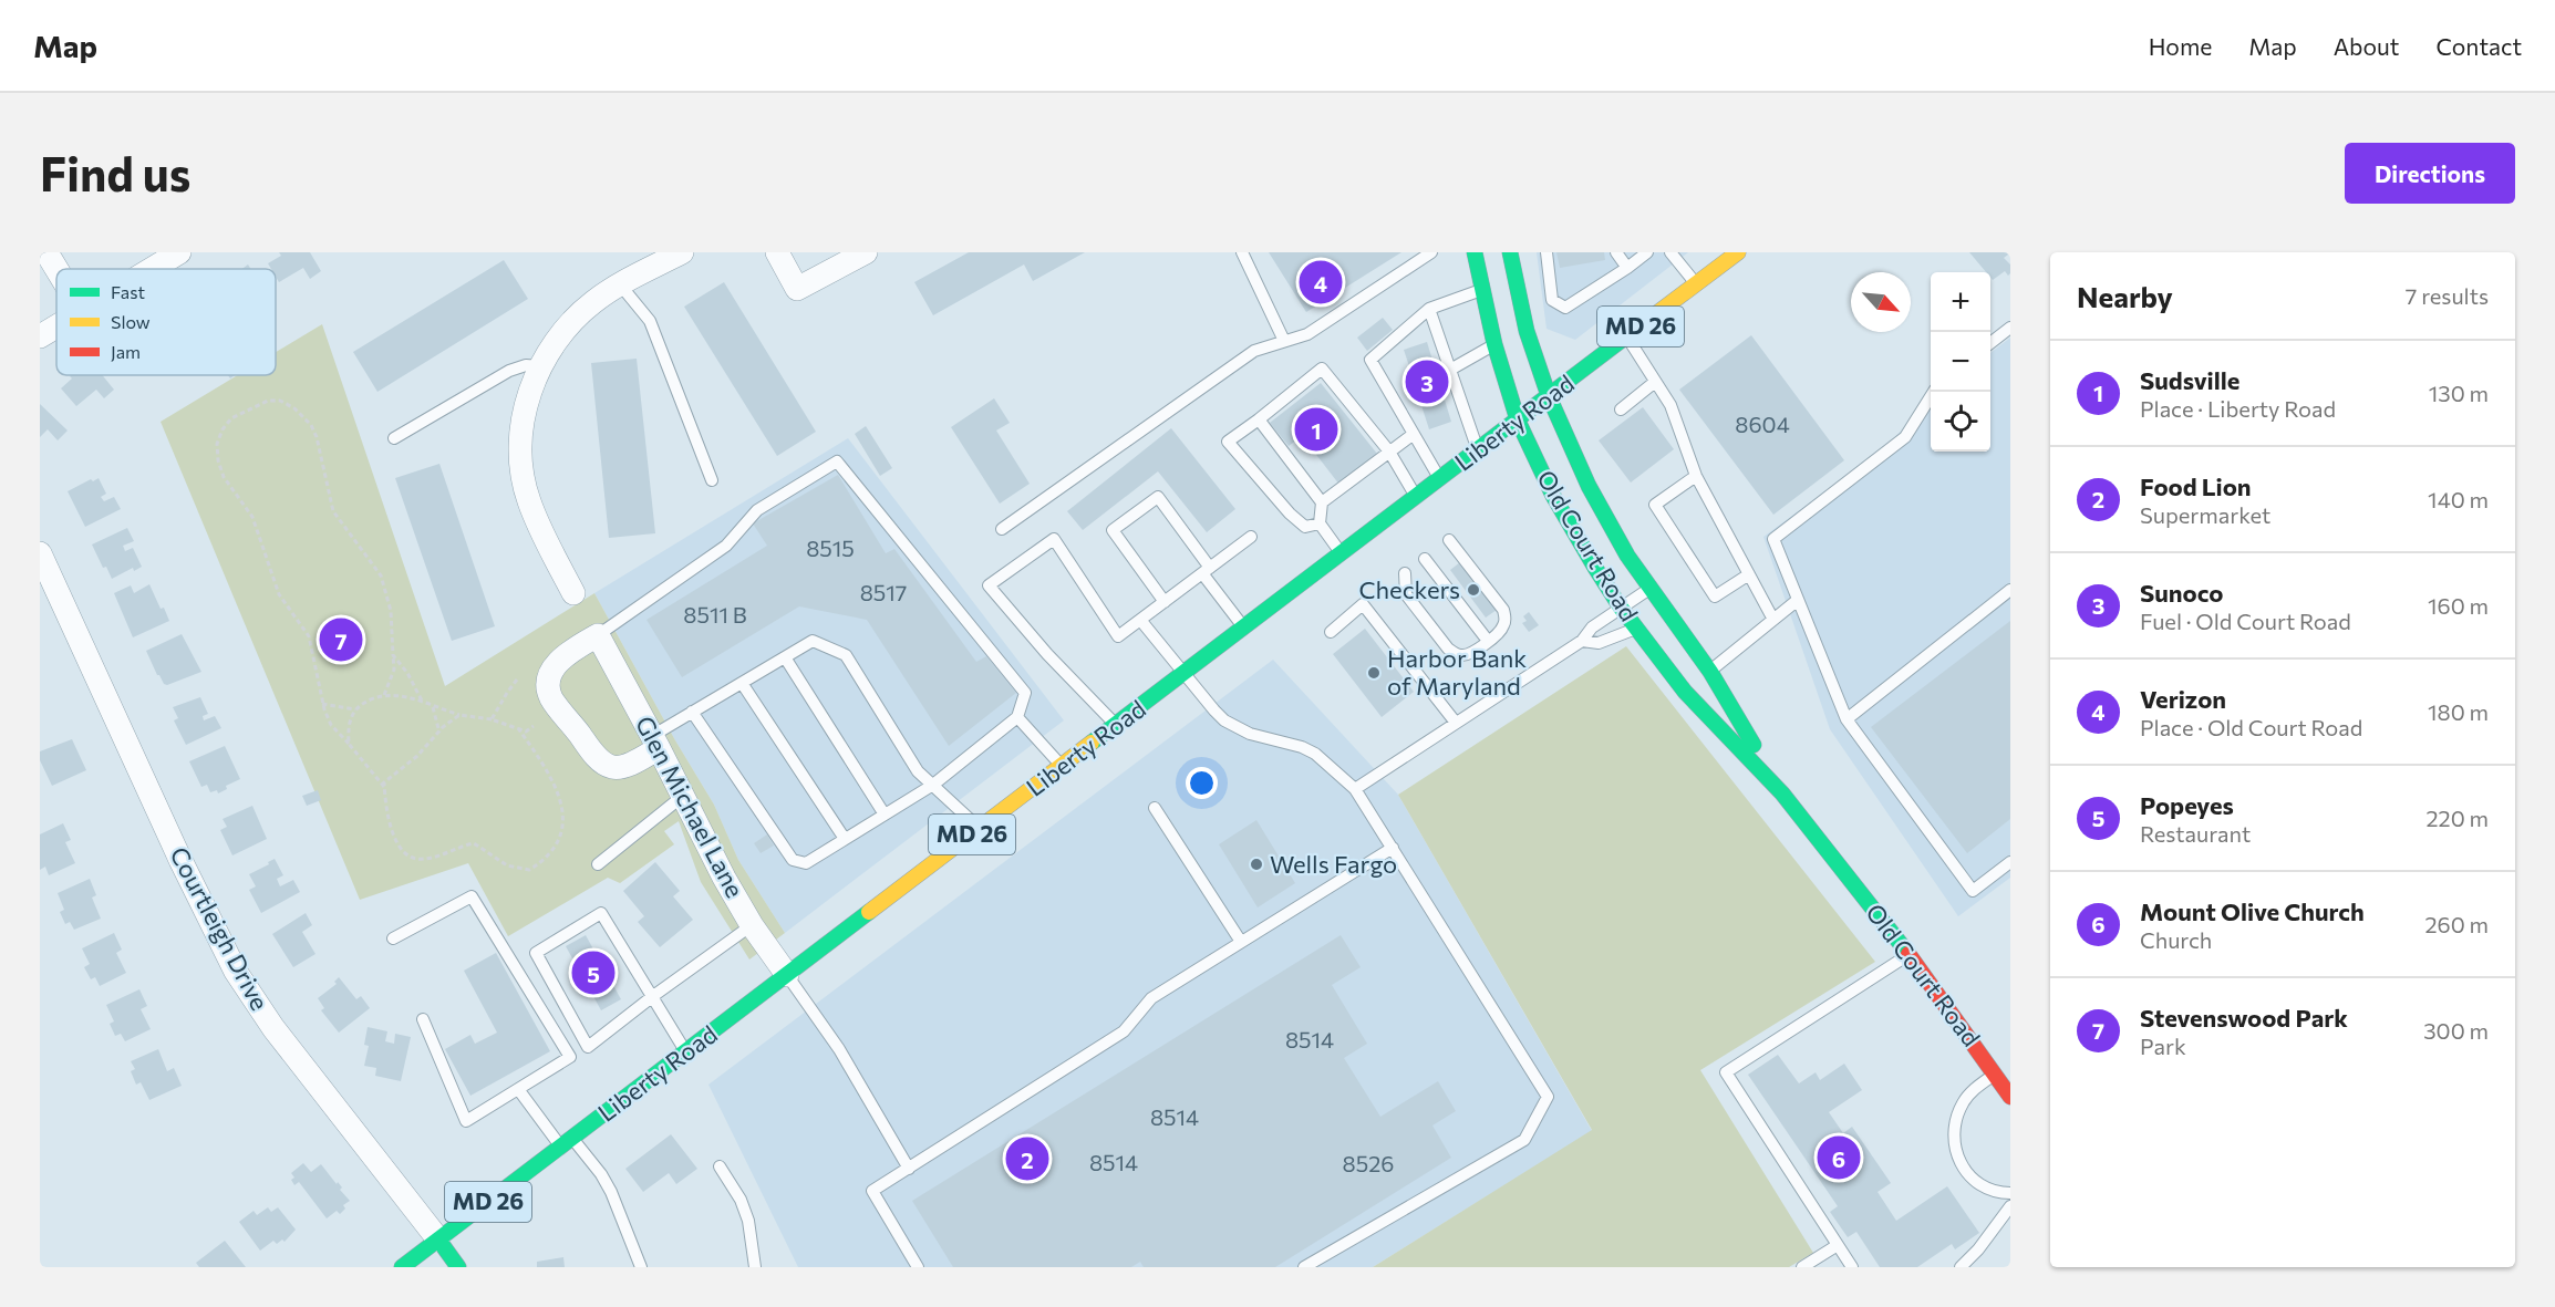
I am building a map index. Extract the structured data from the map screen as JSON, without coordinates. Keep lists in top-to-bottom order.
{
  "streets": {
    "main road": [
      "MD 26",
      "Liberty Road",
      "Old Court Road",
      "Courtleigh Drive"
    ],
    "street": ["Glen Michael Lane"]
  },
  "crossings": [
    ["Liberty Road", "Old Court Road"],
    ["Liberty Road", "Glen Michael Lane"],
    ["Liberty Road", "Courtleigh Drive"]
  ],
  "places": ["Checkers", "Harbor Bank of Maryland", "Wells Fargo"],
  "house_numbers": [
    "8604",
    "8515",
    "8517",
    "8511 B",
    "8514",
    "8514",
    "8514",
    "8526"
  ],
  "legend": ["Fast", "Slow", "Jam"],
  "north": "bottom right",
  "page": {
    "header": "Map",
    "nav": [
      "Home",
      "Map",
      "About",
      "Contact"
    ],
    "buttons": "Directions",
    "title": "Find us",
    "heading": ["Nearby", "7 results"],
    "pins": [
      "4",
      "3",
      "1",
      "7",
      "5",
      "6",
      "2"
    ],
    "map_buttons": ["+", "−"],
    "list": [
      {
        "mark": "1",
        "name": "Sudsville",
        "note": "Place · Liberty Road",
        "value": "130 m"
      },
      {
        "mark": "2",
        "name": "Food Lion",
        "note": "Supermarket",
        "value": "140 m"
      },
      {
        "mark": "3",
        "name": "Sunoco",
        "note": "Fuel · Old Court Road",
        "value": "160 m"
      },
      {
        "mark": "4",
        "name": "Verizon",
        "note": "Place · Old Court Road",
        "value": "180 m"
      },
      {
        "mark": "5",
        "name": "Popeyes",
        "note": "Restaurant",
        "value": "220 m"
      },
      {
        "mark": "6",
        "name": "Mount Olive Church",
        "note": "Church",
        "value": "260 m"
      },
      {
        "mark": "7",
        "name": "Stevenswood Park",
        "note": "Park",
        "value": "300 m"
      }
    ]
  }
}
